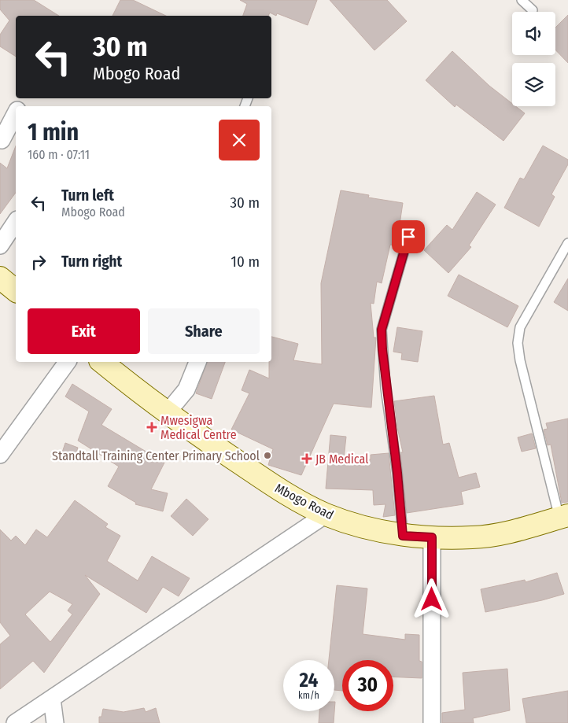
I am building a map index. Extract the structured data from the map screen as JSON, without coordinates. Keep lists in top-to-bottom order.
{
  "streets": {
    "main road": ["Mbogo Road"]
  },
  "places": {
    "health": ["Mwesigwa Medical Centre", "JB Medical"],
    "other": ["Standtall Training Center Primary School"]
  },
  "page": {
    "turn": ["30 m", "Mbogo Road"],
    "heading": ["1 min", "160 m · 07:11"],
    "list": [
      {
        "name": "Turn left",
        "note": "Mbogo Road",
        "value": "30 m"
      },
      {
        "name": "Turn right",
        "value": "10 m"
      }
    ],
    "buttons": ["Exit", "Share"],
    "speed": "24 km/h",
    "limit": "30"
  }
}
